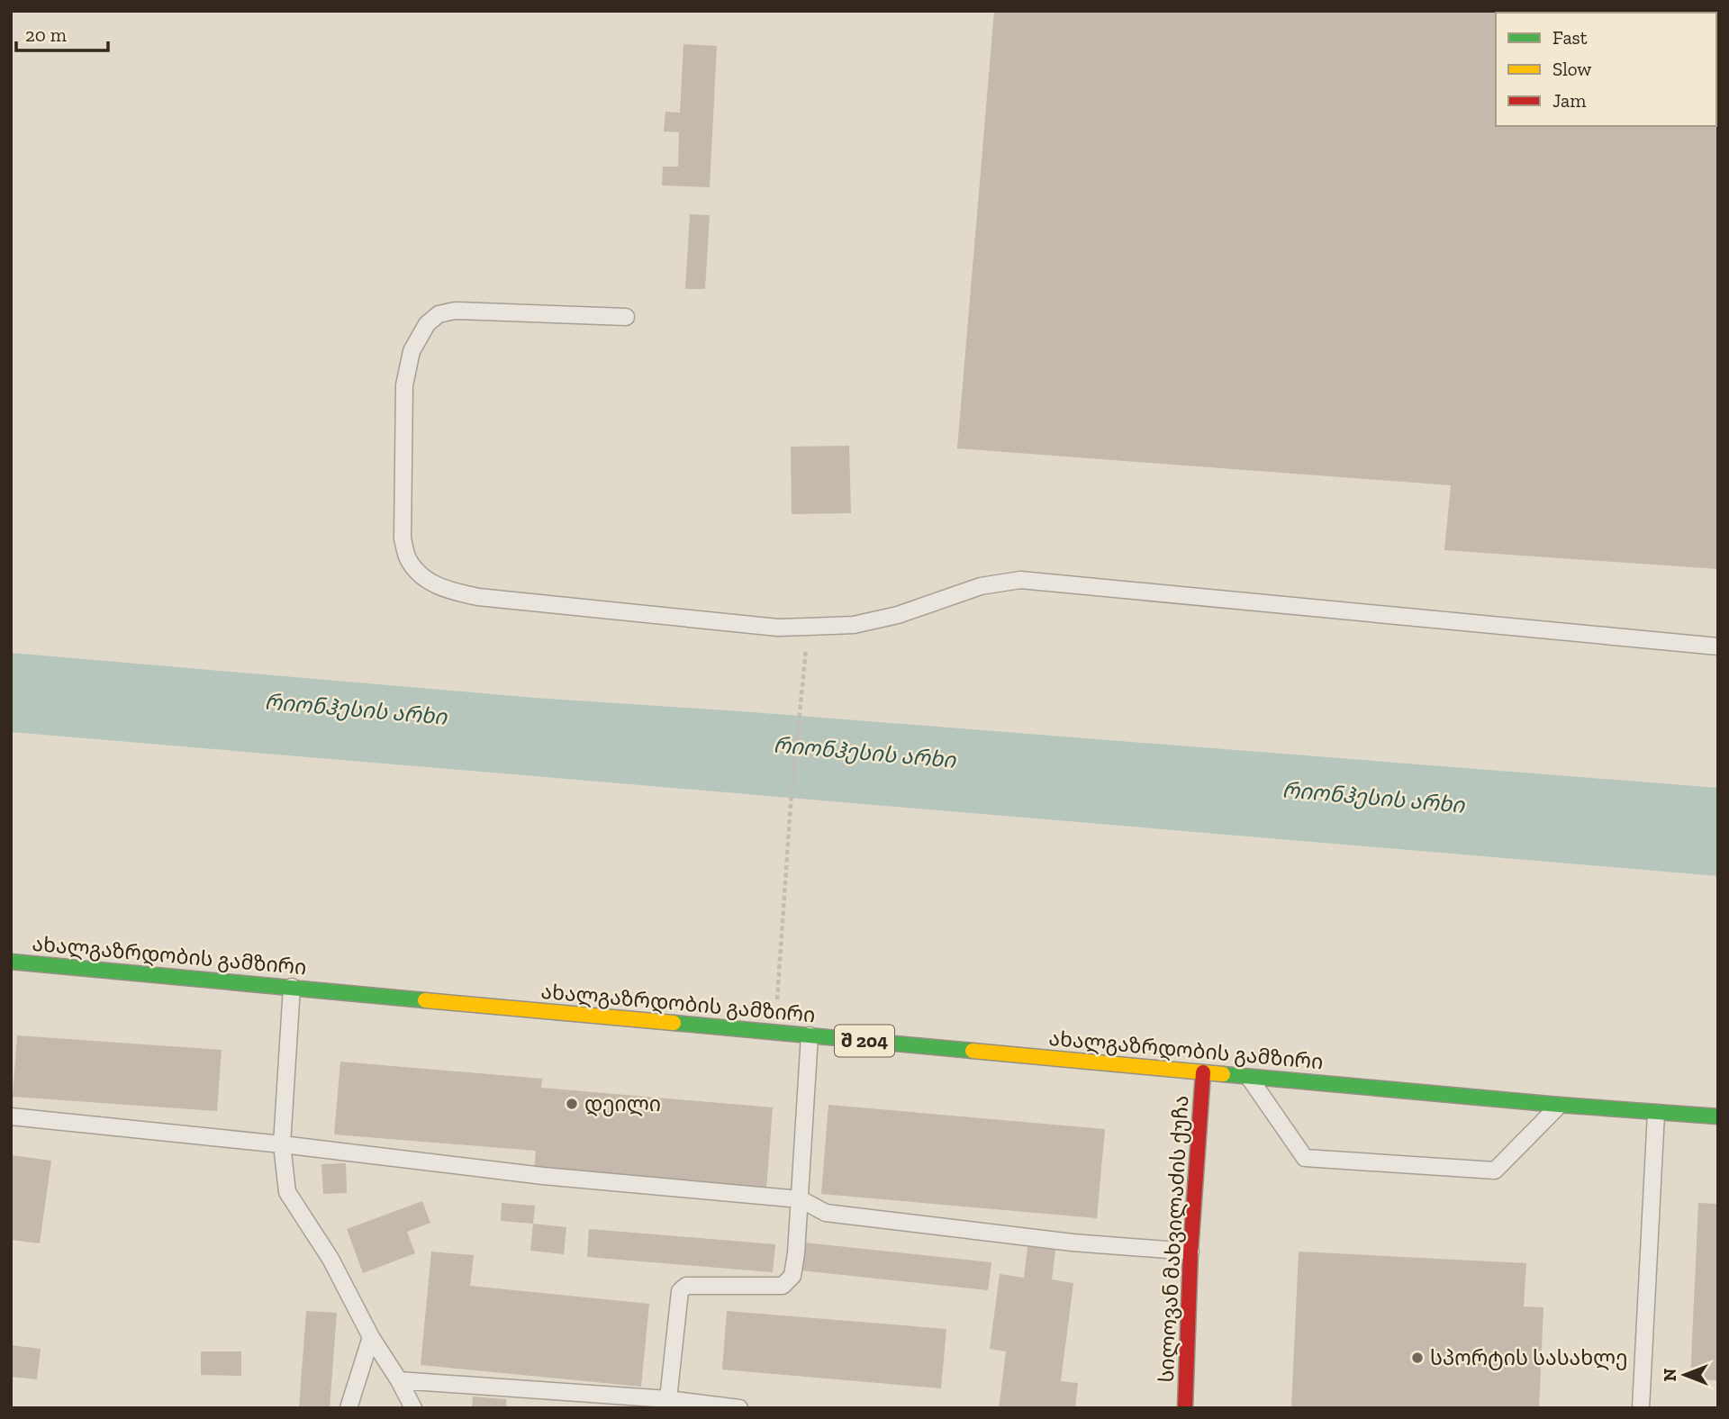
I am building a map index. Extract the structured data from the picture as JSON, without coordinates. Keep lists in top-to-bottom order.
{
  "streets": {
    "main road": ["ახალგაზრდობის გამზირი", "შ 204", "სილოვან მახვილაძის ქუჩა"]
  },
  "crossings": [
    ["ახალგაზრდობის გამზირი", "სილოვან მახვილაძის ქუჩა"]
  ],
  "water": ["რიონჰესის არხი"],
  "places": ["დეილი", "სპორტის სასახლე"],
  "legend": ["Fast", "Slow", "Jam"],
  "scale_bar": "20 m",
  "north": "left"
}
